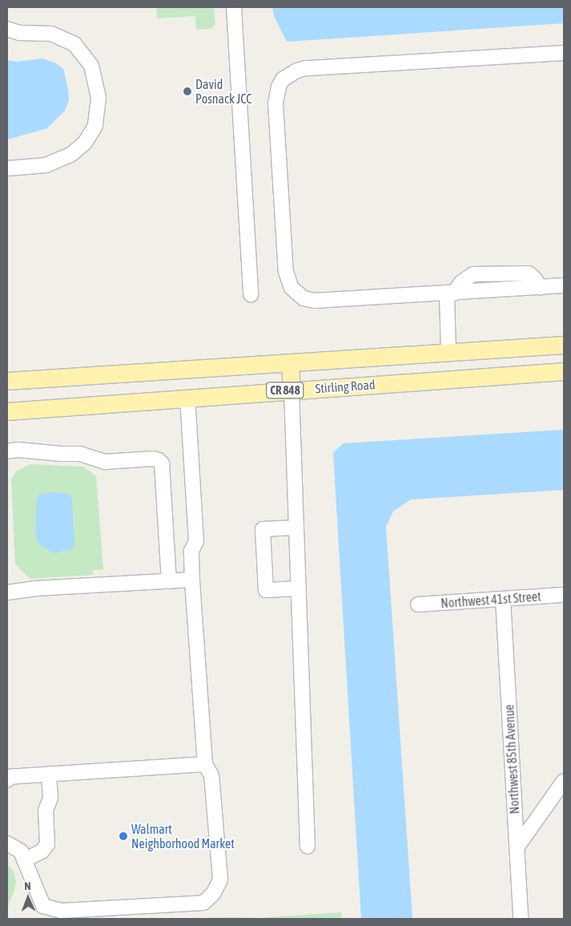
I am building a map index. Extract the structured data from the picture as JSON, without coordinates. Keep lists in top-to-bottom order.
{
  "streets": {
    "main road": ["Stirling Road", "CR 848"],
    "street": ["Northwest 41st Street", "Northwest 85th Avenue"]
  },
  "crossings": [
    ["Northwest 41st Street", "Northwest 85th Avenue"]
  ],
  "places": ["David Posnack JCC", "Walmart Neighborhood Market"],
  "north": "top"
}
